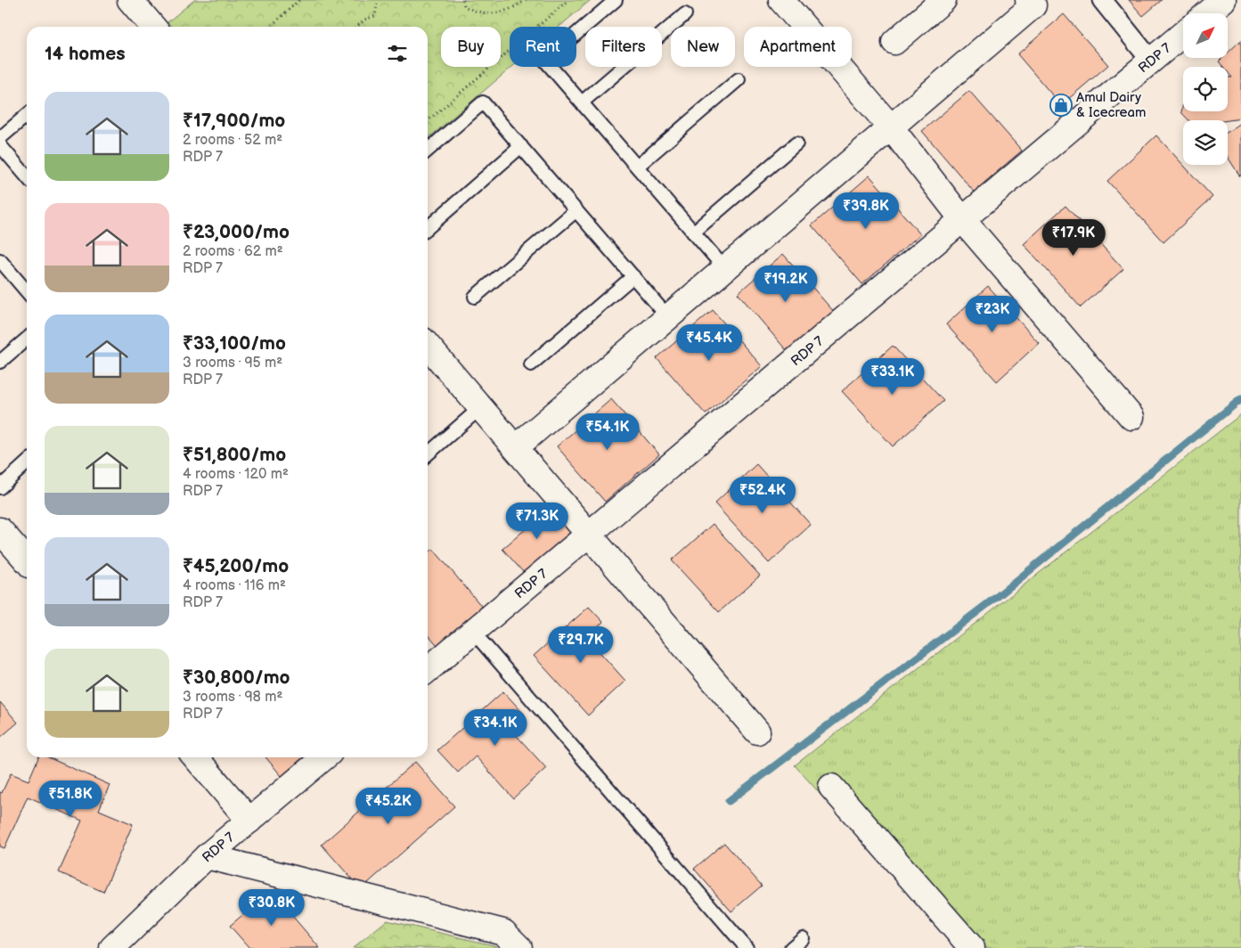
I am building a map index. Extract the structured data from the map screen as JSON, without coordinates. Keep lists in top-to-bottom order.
{
  "streets": {
    "street": ["RDP 7"]
  },
  "places": {
    "shop": ["Amul Dairy & Icecream"]
  },
  "north": "top right",
  "page": {
    "chip": [
      "Buy",
      "Rent",
      "Filters",
      "New",
      "Apartment"
    ],
    "heading": "14 homes",
    "list": [
      {
        "name": "₹17,900/mo",
        "note": "2 rooms · 52 m² · RDP 7"
      },
      {
        "name": "₹23,000/mo",
        "note": "2 rooms · 62 m² · RDP 7"
      },
      {
        "name": "₹33,100/mo",
        "note": "3 rooms · 95 m² · RDP 7"
      },
      {
        "name": "₹51,800/mo",
        "note": "4 rooms · 120 m² · RDP 7"
      },
      {
        "name": "₹45,200/mo",
        "note": "4 rooms · 116 m² · RDP 7"
      },
      {
        "name": "₹30,800/mo",
        "note": "3 rooms · 98 m² · RDP 7"
      }
    ],
    "price": [
      "₹39.8K",
      "₹17.9K",
      "₹19.2K",
      "₹23K",
      "₹45.4K",
      "₹33.1K",
      "₹54.1K",
      "₹52.4K",
      "₹71.3K",
      "₹29.7K",
      "₹34.1K",
      "₹51.8K",
      "₹45.2K",
      "₹30.8K"
    ]
  }
}
